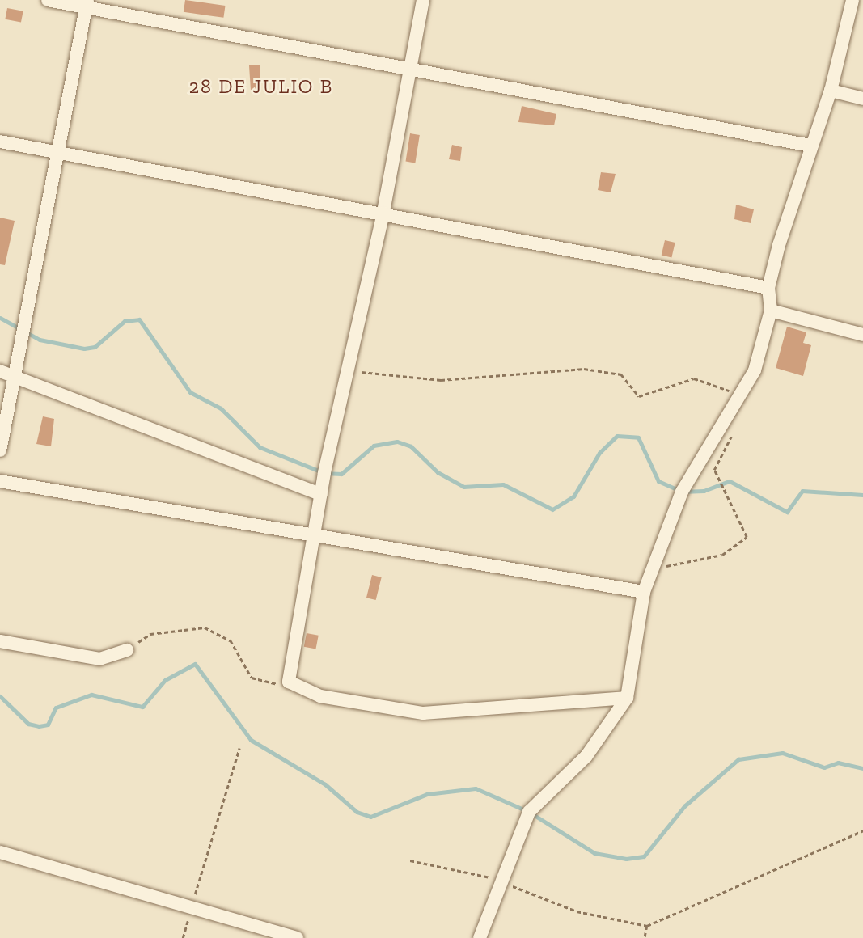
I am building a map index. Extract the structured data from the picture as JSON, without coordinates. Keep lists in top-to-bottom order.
{
  "districts": ["28 DE JULIO B"]
}
